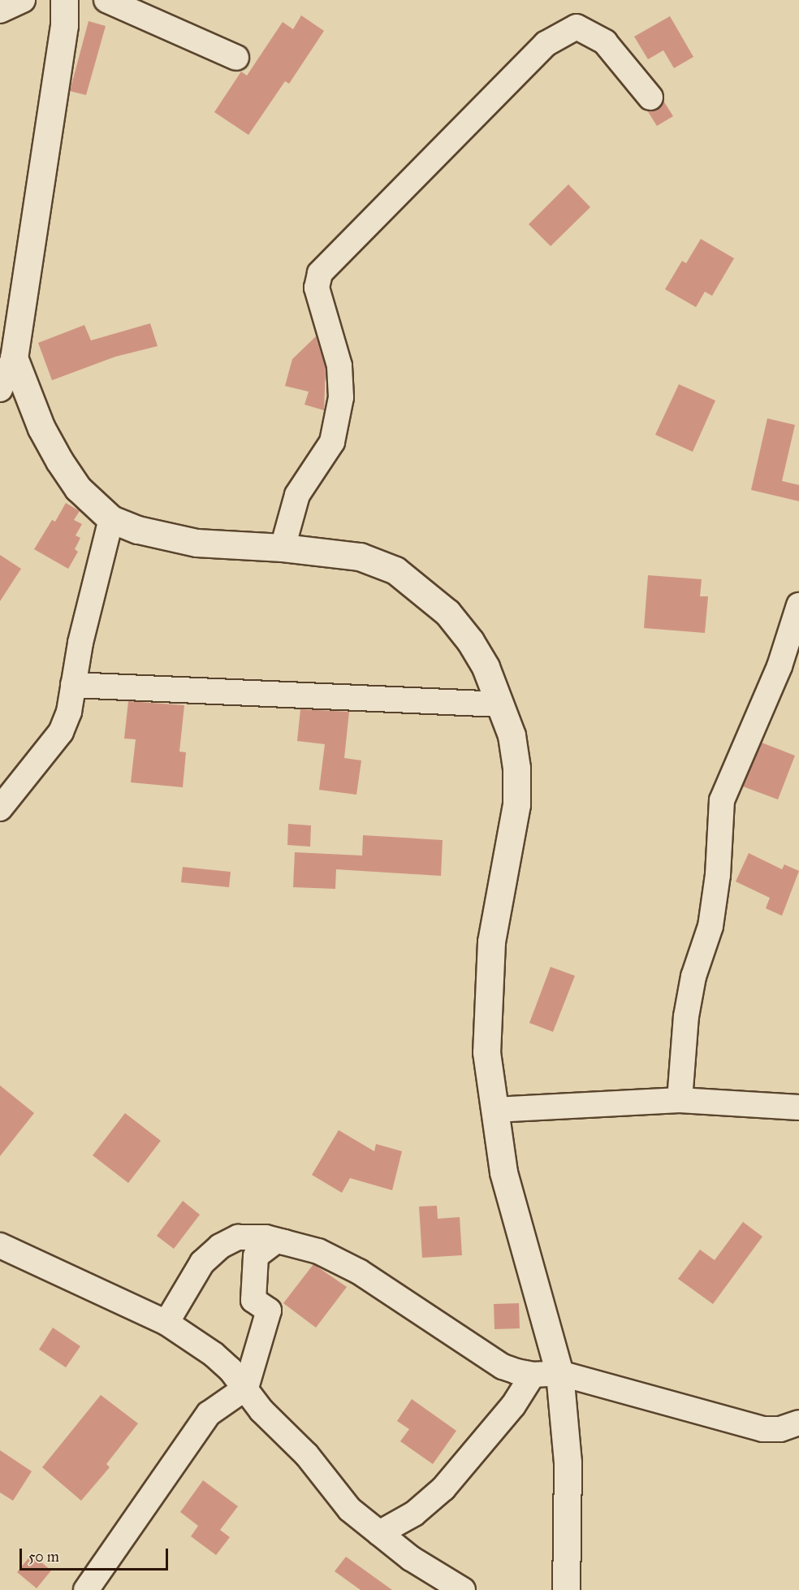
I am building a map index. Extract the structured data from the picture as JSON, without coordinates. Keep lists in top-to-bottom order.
{
  "scale_bar": "50 m"
}
